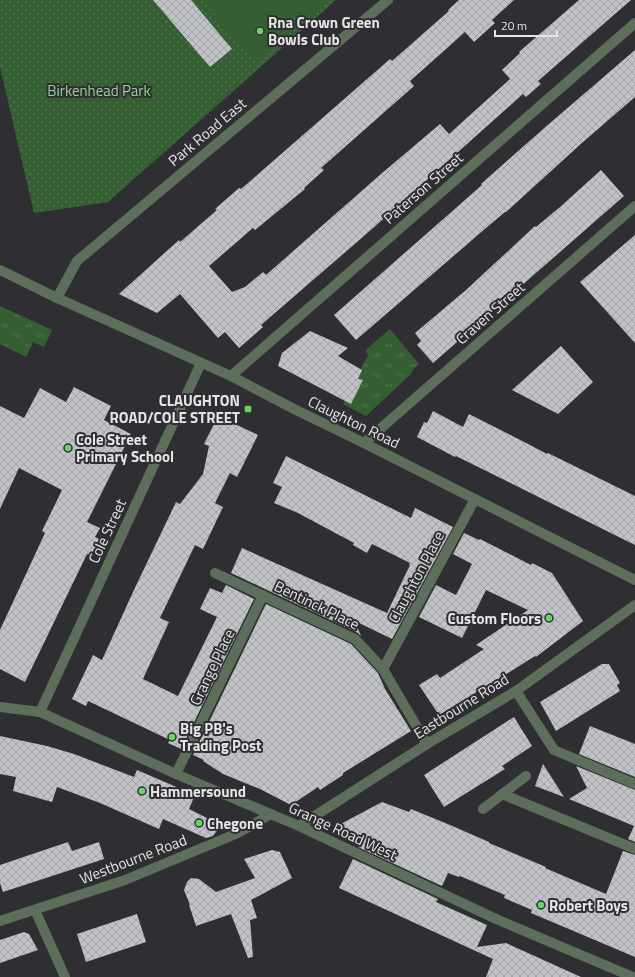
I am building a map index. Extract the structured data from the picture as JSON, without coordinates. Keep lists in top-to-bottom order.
{
  "streets": {
    "street": [
      "Park Road East",
      "Paterson Street",
      "Craven Street",
      "Claughton Road",
      "Cole Street",
      "Claughton Place",
      "Bentinck Place",
      "Grange Place",
      "Eastbourne Road",
      "Grange Road West",
      "Westbourne Road"
    ]
  },
  "crossings": [
    ["Park Road East", "Claughton Road"],
    ["Paterson Street", "Claughton Road"],
    ["Craven Street", "Claughton Road"],
    ["Claughton Road", "Cole Street"],
    ["Claughton Road", "Claughton Place"],
    ["Cole Street", "Grange Road West"],
    ["Claughton Place", "Bentinck Place"],
    ["Bentinck Place", "Grange Place"],
    ["Bentinck Place", "Eastbourne Road"],
    ["Grange Place", "Grange Road West"],
    ["Eastbourne Road", "Grange Road West"],
    ["Grange Road West", "Westbourne Road"]
  ],
  "parks": ["Birkenhead Park"],
  "places": {
    "other": [
      "Rna Crown Green Bowls Club",
      "Cole Street Primary School",
      "Custom Floors",
      "Big PB's Trading Post",
      "Hammersound",
      "Chegone",
      "Robert Boys"
    ],
    "transit": ["CLAUGHTON ROAD/COLE STREET"]
  },
  "scale_bar": "20 m"
}
